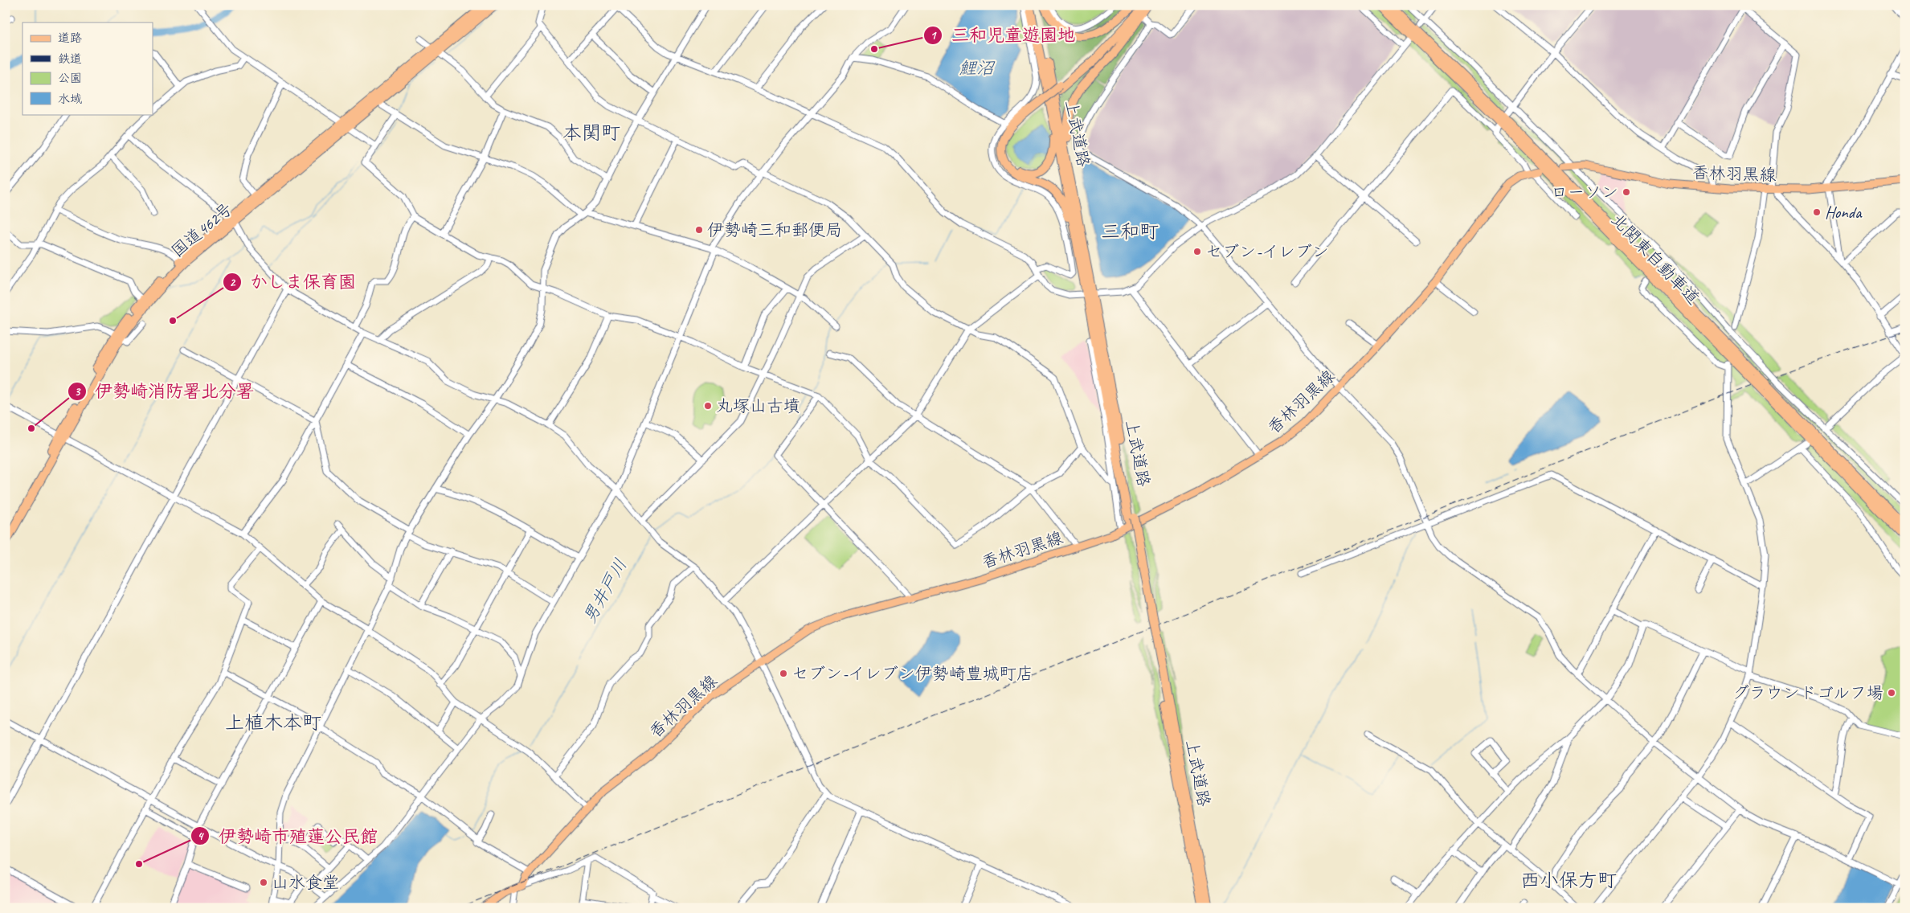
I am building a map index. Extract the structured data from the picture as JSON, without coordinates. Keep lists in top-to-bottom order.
{
  "streets": {
    "highway": ["上武道路", "国道462号", "北関東自動車道"],
    "main road": ["香林羽黒線"]
  },
  "districts": [
    "本関町",
    "三和町",
    "上植木本町",
    "西小保方町"
  ],
  "water": ["鯉沼", "男井戸川"],
  "places": [
    "三和児童遊園地",
    "ローソン",
    "Honda",
    "伊勢崎三和郵便局",
    "セブン-イレブン",
    "かしま保育園",
    "丸塚山古墳",
    "伊勢崎消防署北分署",
    "セブン-イレブン伊勢崎豊城町店",
    "グラウンドゴルフ場",
    "伊勢崎市殖蓮公民館",
    "山水食堂"
  ],
  "legend": [
    "道路",
    "鉄道",
    "公園",
    "水域"
  ]
}
